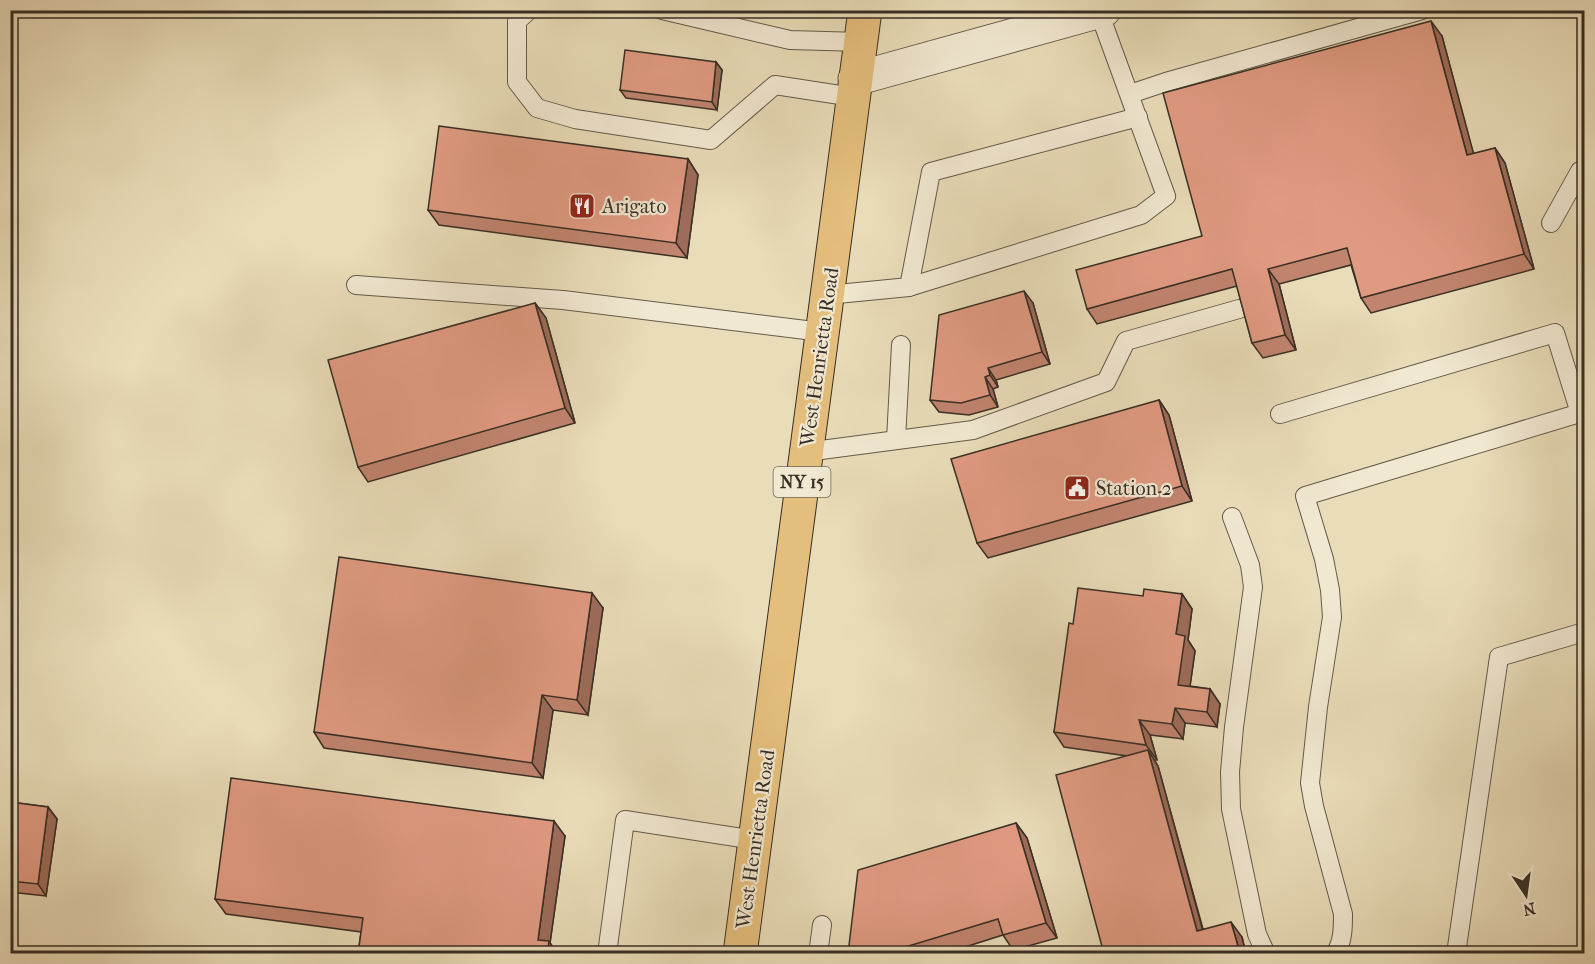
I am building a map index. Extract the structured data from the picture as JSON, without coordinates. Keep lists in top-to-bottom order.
{
  "streets": {
    "main road": ["West Henrietta Road", "NY 15"]
  },
  "places": {
    "restaurant": ["Arigato"],
    "public building": ["Station 2"]
  },
  "north": "bottom"
}
